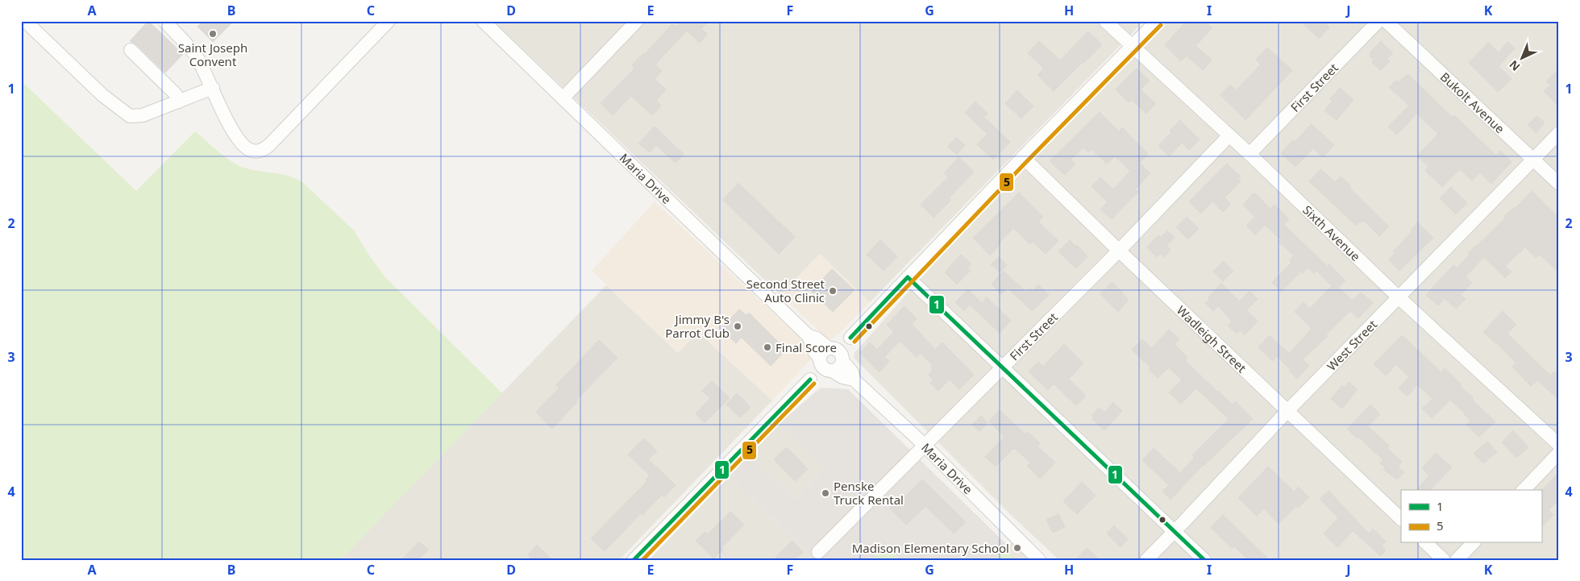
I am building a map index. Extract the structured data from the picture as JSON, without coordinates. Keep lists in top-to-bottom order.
{
  "streets": {
    "street": [
      "First Street",
      "Bukolt Avenue",
      "Maria Drive",
      "Sixth Avenue",
      "Wadleigh Street",
      "West Street"
    ]
  },
  "crossings": [
    ["First Street", "Maria Drive"],
    ["First Street", "Sixth Avenue"],
    ["First Street", "Wadleigh Street"],
    ["Bukolt Avenue", "West Street"],
    ["Sixth Avenue", "West Street"],
    ["Wadleigh Street", "West Street"]
  ],
  "places": [
    "Saint Joseph Convent",
    "Second Street Auto Clinic",
    "Jimmy B's Parrot Club",
    "Final Score",
    "Penske Truck Rental",
    "Madison Elementary School"
  ],
  "lines": ["transit line 5", "transit line 1"],
  "legend": ["1", "5"],
  "north": "bottom left",
  "grid": {
    "columns": [
      "A",
      "B",
      "C",
      "D",
      "E",
      "F",
      "G",
      "H",
      "I",
      "J",
      "K"
    ],
    "rows": [
      "1",
      "2",
      "3",
      "4"
    ]
  }
}
